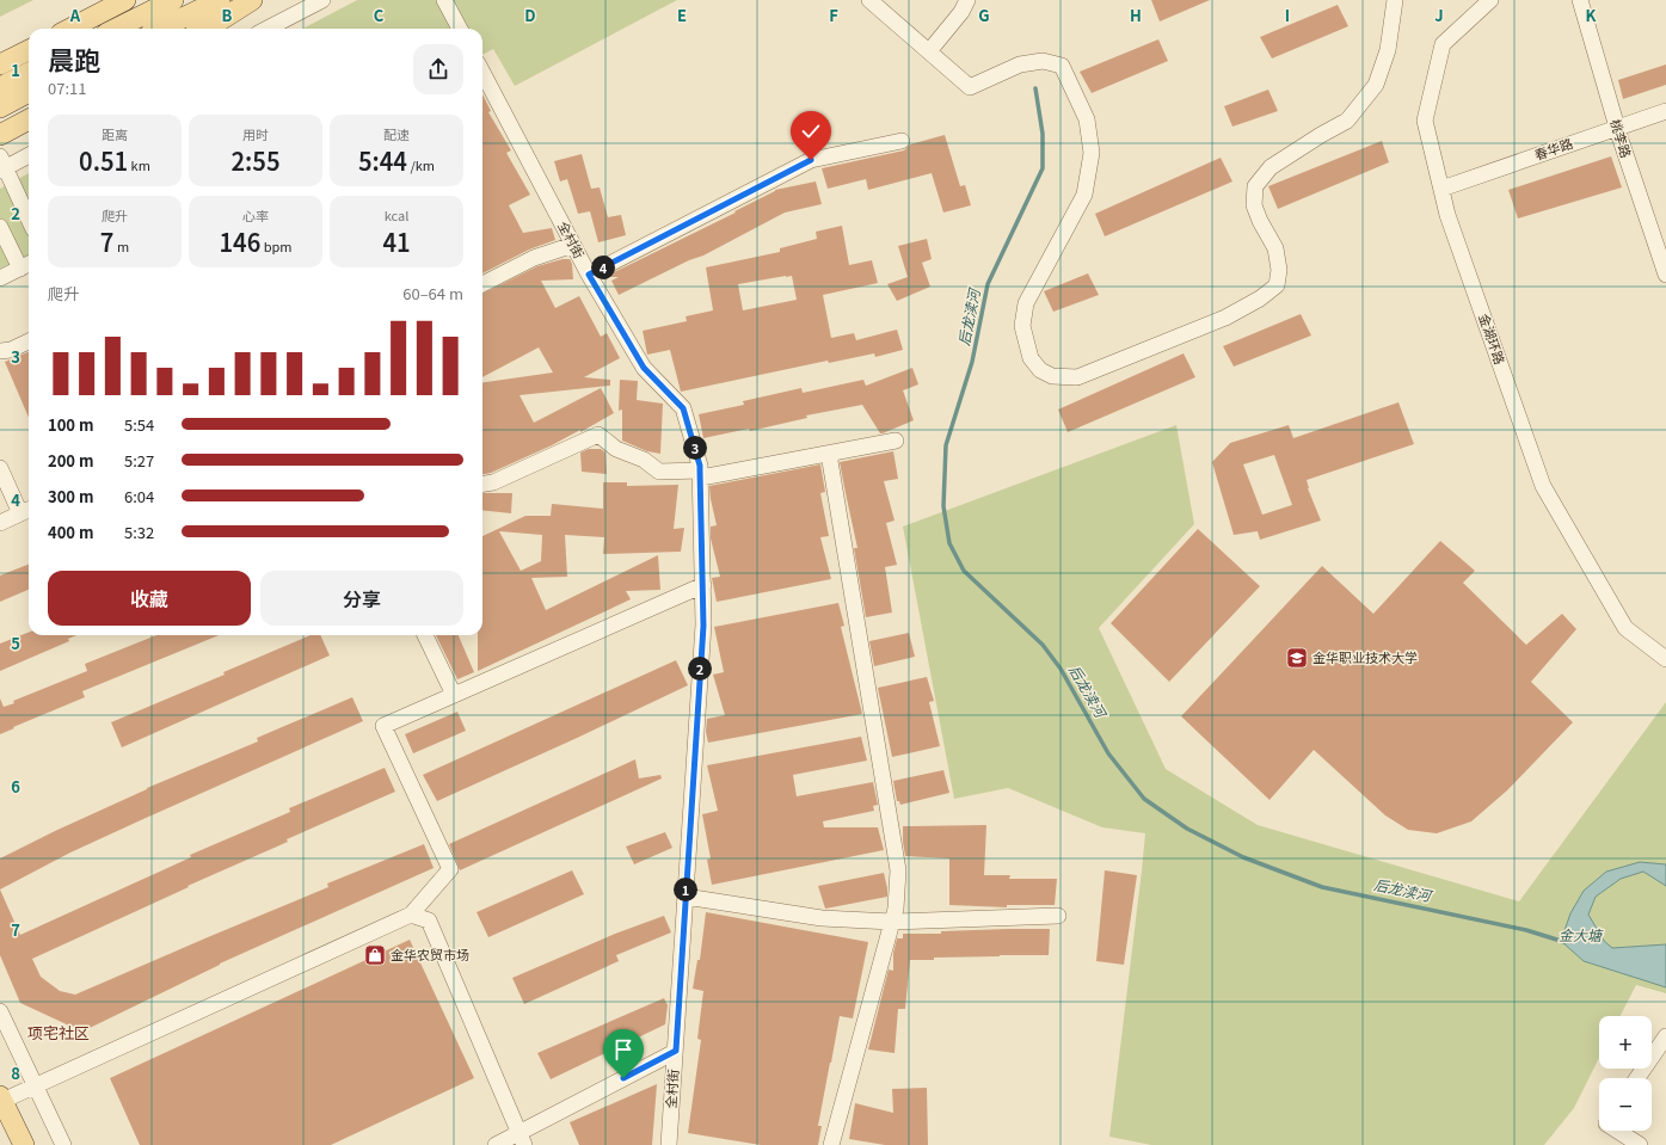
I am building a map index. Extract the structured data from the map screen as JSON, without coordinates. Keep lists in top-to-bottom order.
{
  "streets": {
    "street": [
      "桃李路",
      "春华路",
      "全村街",
      "金湖环路"
    ]
  },
  "crossings": [
    ["桃李路", "春华路"],
    ["春华路", "金湖环路"]
  ],
  "districts": ["项宅社区"],
  "water": ["后龙渎河", "金大塘"],
  "places": {
    "school or university": ["金华职业技术大学"],
    "shop": ["金华农贸市场"]
  },
  "page": {
    "heading": ["晨跑", "07:11"],
    "stats": [
      ["距离", "0.51 km"],
      ["用时", "2:55"],
      ["配速", "5:44 /km"],
      ["爬升", "7 m"],
      ["心率", "146 bpm"],
      ["kcal", "41"]
    ],
    "pins": [
      "4",
      "3",
      "2",
      "1"
    ],
    "chart": ["爬升", "60–64 m"],
    "list": [
      {
        "name": "100 m",
        "note": "5:54"
      },
      {
        "name": "200 m",
        "note": "5:27"
      },
      {
        "name": "300 m",
        "note": "6:04"
      },
      {
        "name": "400 m",
        "note": "5:32"
      }
    ],
    "buttons": ["收藏", "分享"],
    "map_buttons": ["+", "−"]
  },
  "grid": {
    "columns": [
      "A",
      "B",
      "C",
      "D",
      "E",
      "F",
      "G",
      "H",
      "I",
      "J",
      "K"
    ],
    "rows": [
      "1",
      "2",
      "3",
      "4",
      "5",
      "6",
      "7",
      "8"
    ]
  }
}
